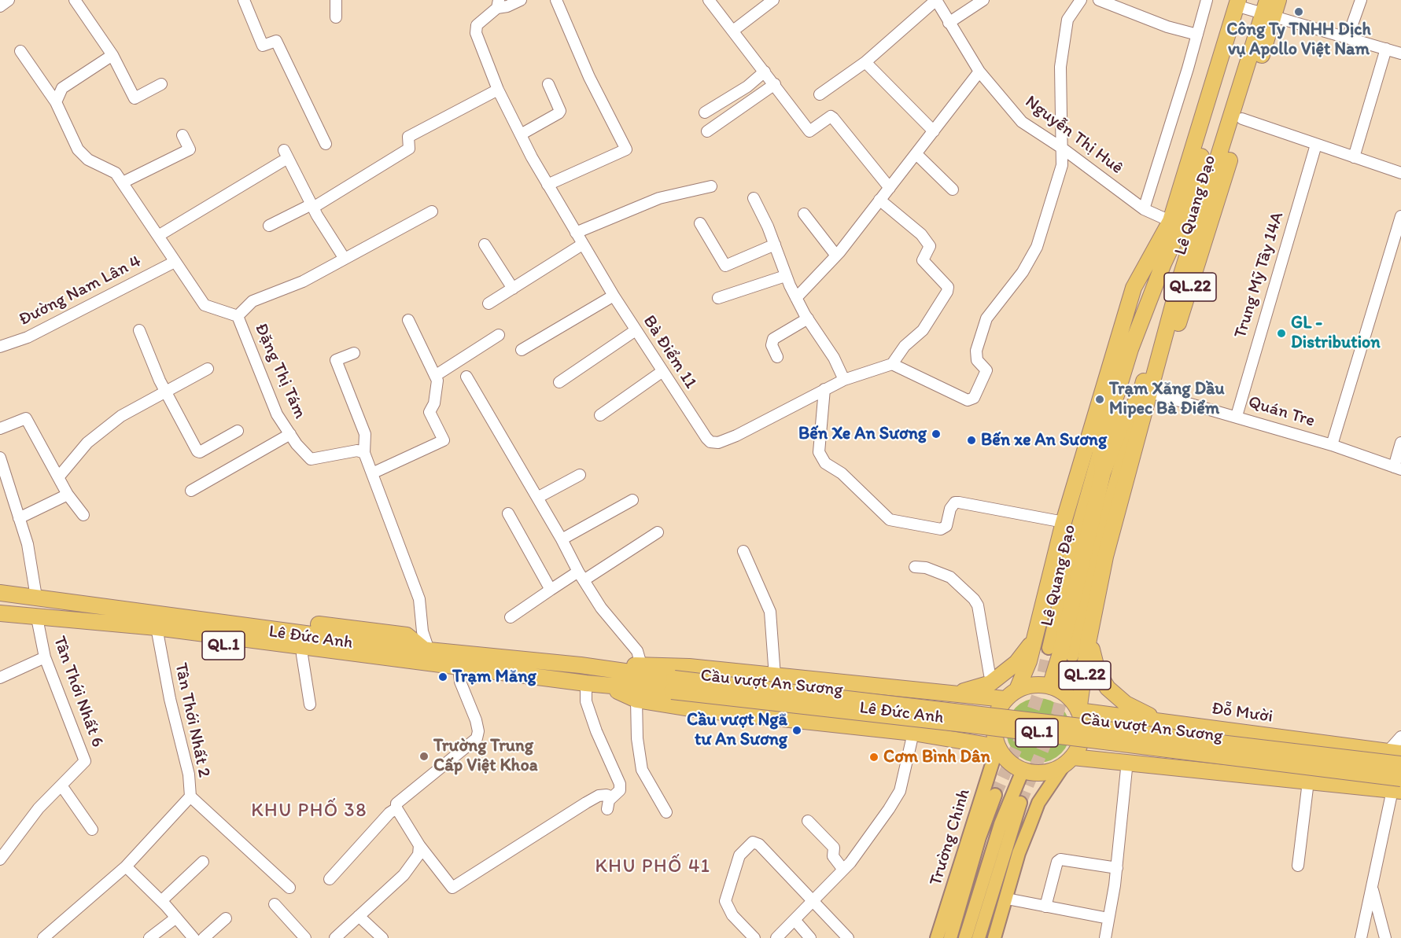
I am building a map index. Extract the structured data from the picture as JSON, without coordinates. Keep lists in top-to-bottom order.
{
  "streets": {
    "highway": [
      "Lê Quang Đạo",
      "QL.22",
      "Lê Đức Anh",
      "QL.1",
      "Cầu vượt An Sương",
      "Đỗ Mười"
    ],
    "main road": ["Trường Chinh"],
    "street": [
      "Nguyễn Thị Huê",
      "Trung Mỹ Tây 14A",
      "Đường Nam Lân 4",
      "Bà Điểm 11",
      "Đặng Thị Tám",
      "Quán Tre",
      "Tân Thới Nhất 6",
      "Tân Thới Nhất 2"
    ]
  },
  "crossings": [
    ["Nguyễn Thị Huê", "Lê Quang Đạo"],
    ["Lê Quang Đạo", "Quán Tre"],
    ["Lê Quang Đạo", "Lê Đức Anh"],
    ["Lê Quang Đạo", "QL.1"],
    ["Lê Quang Đạo", "Đỗ Mười"],
    ["Lê Quang Đạo", "Trường Chinh"],
    ["Trung Mỹ Tây 14A", "Quán Tre"],
    ["Đường Nam Lân 4", "Đặng Thị Tám"],
    ["Lê Đức Anh", "QL.1"],
    ["Lê Đức Anh", "Cầu vượt An Sương"],
    ["Lê Đức Anh", "Tân Thới Nhất 6"],
    ["Lê Đức Anh", "Đỗ Mười"],
    ["Lê Đức Anh", "Tân Thới Nhất 2"],
    ["Lê Đức Anh", "Trường Chinh"],
    ["QL.1", "Cầu vượt An Sương"],
    ["QL.1", "Đỗ Mười"],
    ["QL.1", "Trường Chinh"],
    ["Đỗ Mười", "Trường Chinh"]
  ],
  "districts": ["KHU PHỐ 38", "KHU PHỐ 41"],
  "places": [
    "Công Ty TNHH Dịch vụ Apollo Việt Nam",
    "GL - Distribution",
    "Trạm Xăng Dầu Mipec Bà Điểm",
    "Bến Xe An Sương",
    "Bến xe An Sương",
    "Trạm Măng",
    "Cầu vượt Ngã tư An Sương",
    "Trường Trung Cấp Việt Khoa",
    "Cơm Bình Dân"
  ]
}
